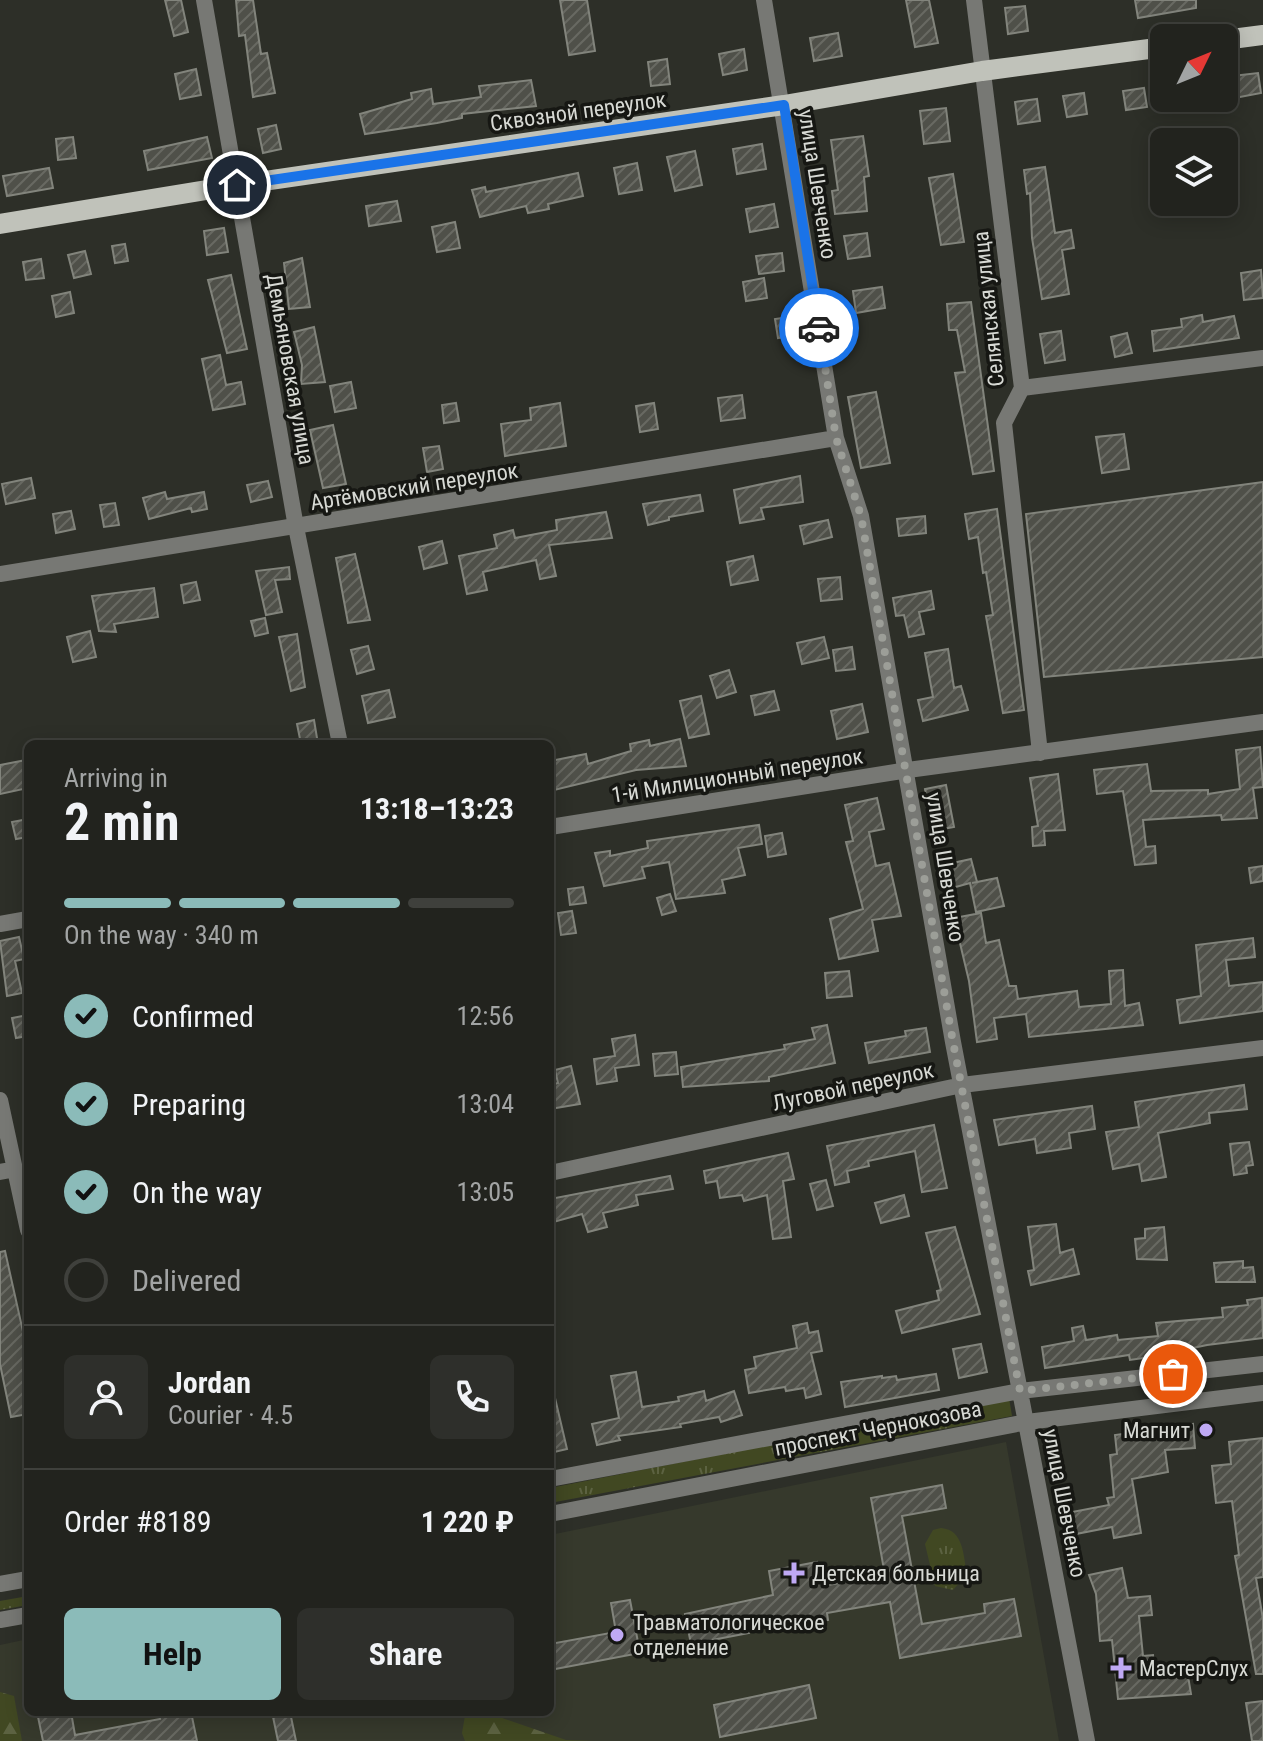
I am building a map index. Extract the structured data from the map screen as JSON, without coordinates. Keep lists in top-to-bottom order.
{
  "streets": {
    "main road": ["Сквозной переулок"],
    "street": [
      "улица Шевченко",
      "Селянская улица",
      "Демьяновская улица",
      "Артёмовский переулок",
      "1-й Милиционный переулок",
      "Луговой переулок",
      "проспект Чернокозова"
    ]
  },
  "crossings": [
    ["Сквозной переулок", "улица Шевченко"],
    ["Сквозной переулок", "Селянская улица"],
    ["Сквозной переулок", "Демьяновская улица"],
    ["улица Шевченко", "Артёмовский переулок"],
    ["улица Шевченко", "1-й Милиционный переулок"],
    ["улица Шевченко", "Луговой переулок"],
    ["улица Шевченко", "проспект Чернокозова"],
    ["Селянская улица", "1-й Милиционный переулок"],
    ["Демьяновская улица", "Артёмовский переулок"]
  ],
  "places": {
    "other": ["Магнит", "Травматологическое отделение"],
    "health": ["Детская больница", "МастерСлух"]
  },
  "north": "top right",
  "page": {
    "heading": ["2 min", "Arriving in", "13:18–13:23"],
    "panel": [
      "Jordan",
      "Courier · 4.5",
      "Order #8189",
      "1 220 ₽"
    ],
    "bar": "On the way · 340 m",
    "list": [
      ["Confirmed", "12:56"],
      ["Preparing", "13:04"],
      ["On the way", "13:05"],
      "Delivered"
    ],
    "buttons": ["Help", "Share"]
  }
}
